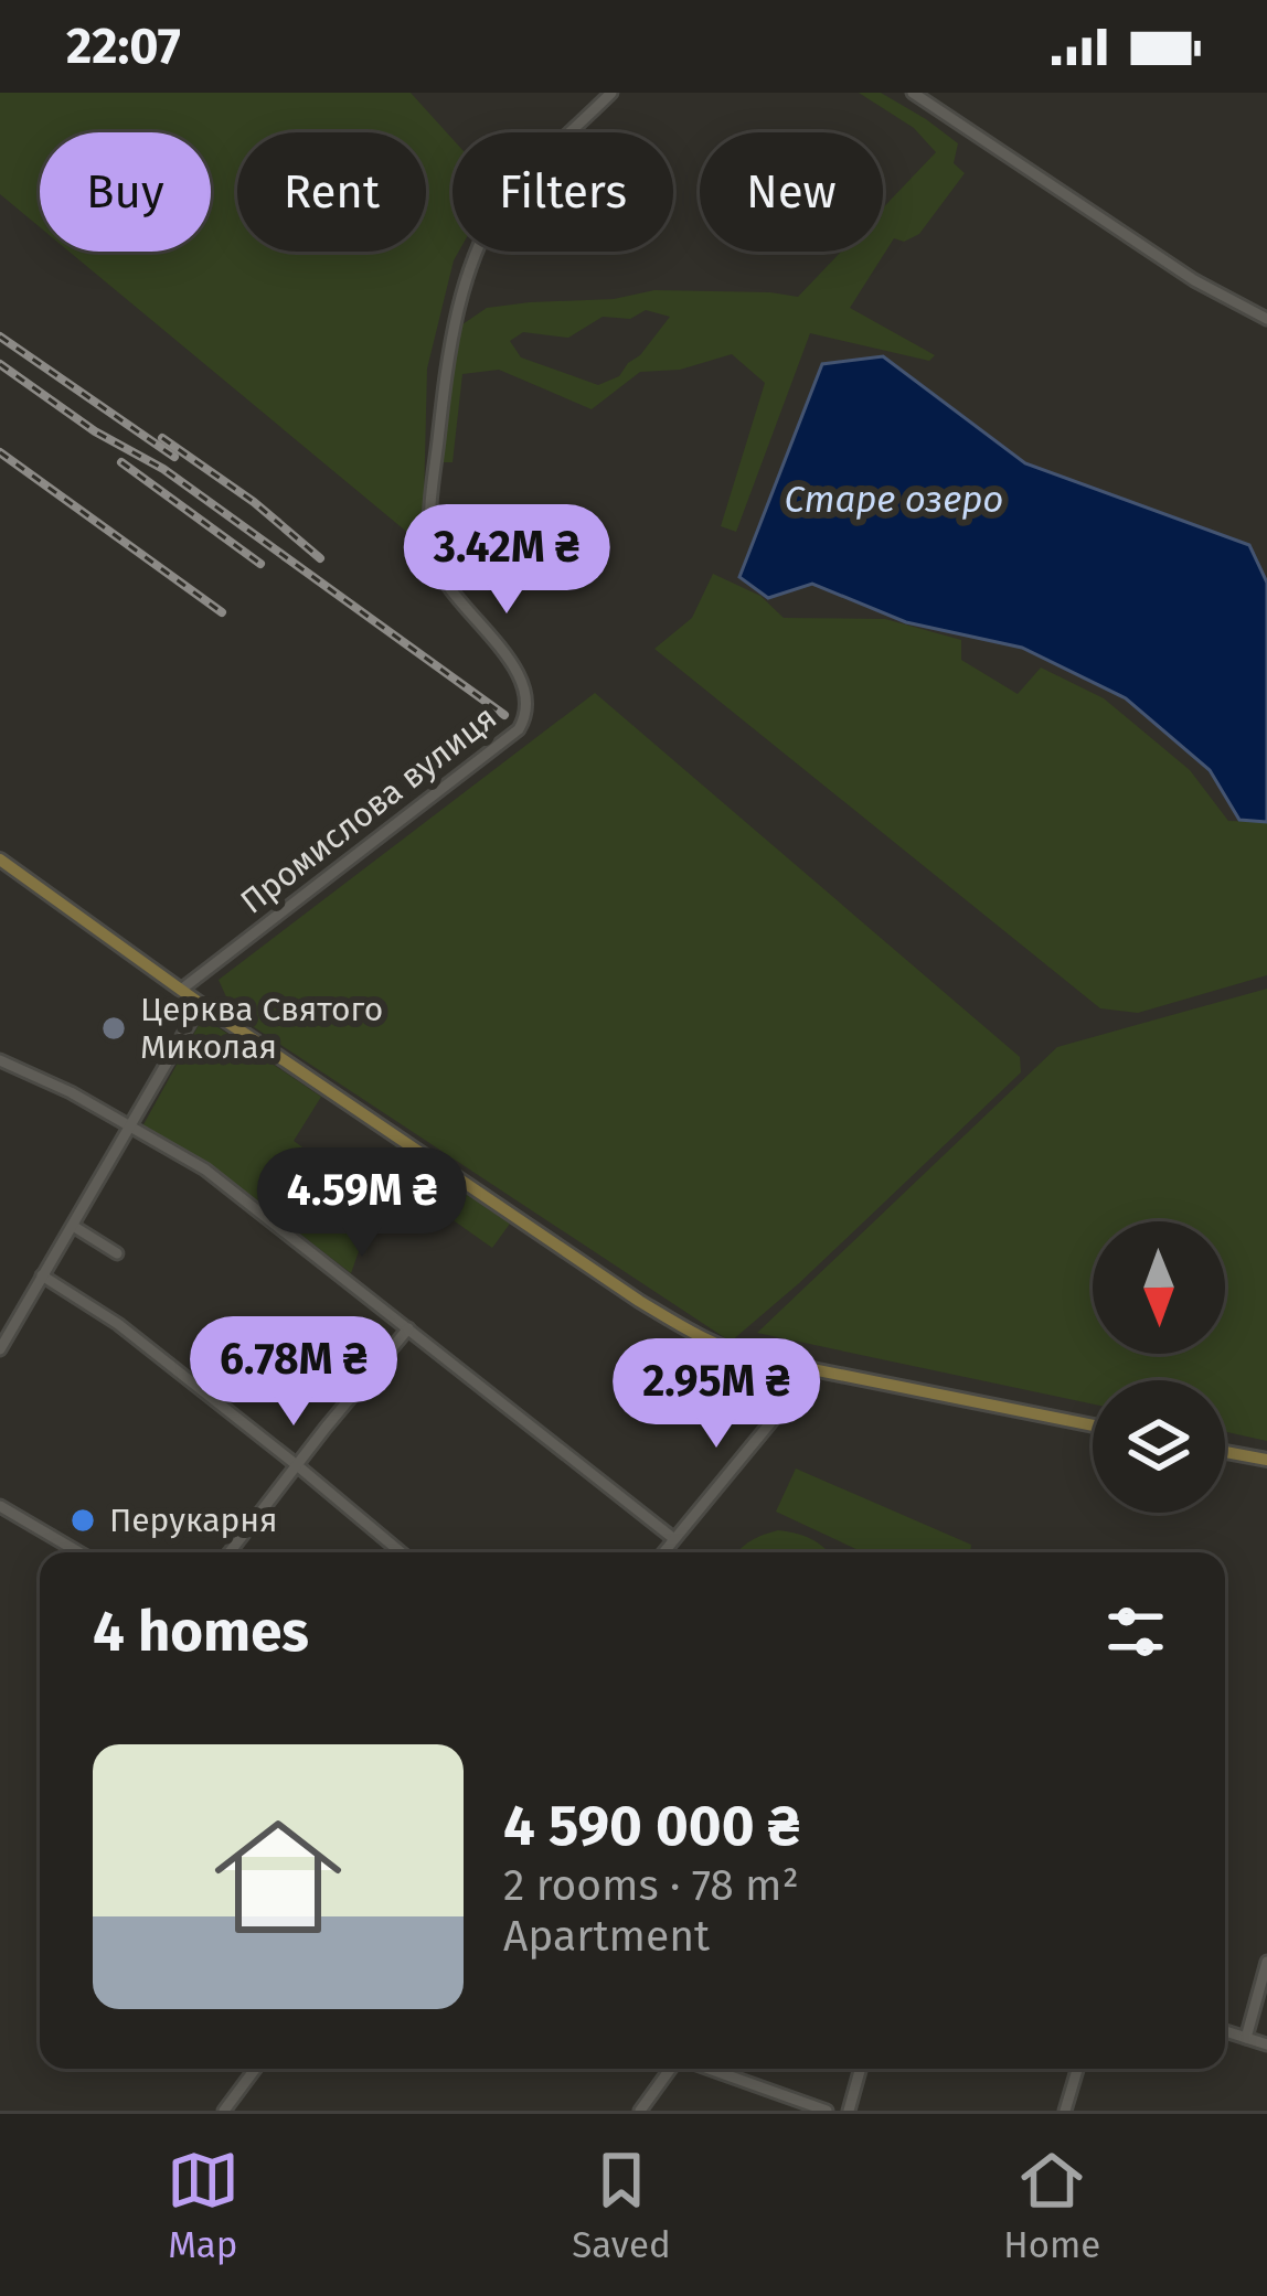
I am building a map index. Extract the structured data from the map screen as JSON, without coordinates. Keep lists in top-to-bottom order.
{
  "streets": {
    "street": ["Промислова вулиця"]
  },
  "water": ["Старе озеро"],
  "places": ["Церква Святого Миколая", "Перукарня"],
  "north": "bottom",
  "page": {
    "status": "22:07",
    "chip": [
      "Buy",
      "Rent",
      "Filters",
      "New"
    ],
    "price": [
      "3.42M ₴",
      "4.59M ₴",
      "6.78M ₴",
      "2.95M ₴"
    ],
    "heading": "4 homes",
    "list": [
      {
        "name": "4 590 000 ₴",
        "note": "2 rooms · 78 m² · Apartment"
      }
    ],
    "tabs": ["Map", "Saved", "Home"]
  }
}
